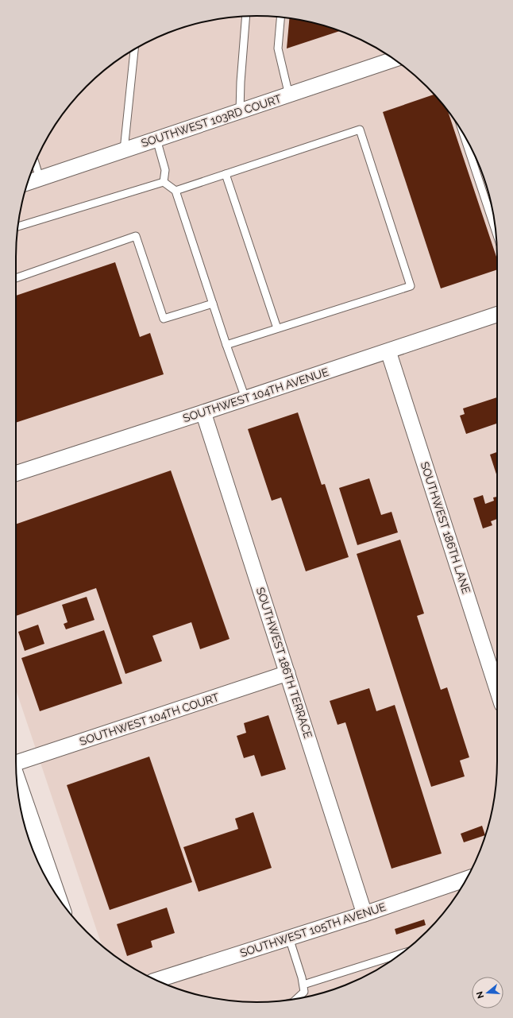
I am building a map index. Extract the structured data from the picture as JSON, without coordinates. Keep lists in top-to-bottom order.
{
  "streets": {
    "street": [
      "SOUTHWEST 103RD COURT",
      "SOUTHWEST 104TH AVENUE",
      "SOUTHWEST 186TH LANE",
      "SOUTHWEST 186TH TERRACE",
      "SOUTHWEST 104TH COURT",
      "SOUTHWEST 105TH AVENUE"
    ]
  },
  "crossings": [
    ["SOUTHWEST 104TH AVENUE", "SOUTHWEST 186TH LANE"],
    ["SOUTHWEST 104TH AVENUE", "SOUTHWEST 186TH TERRACE"],
    ["SOUTHWEST 186TH TERRACE", "SOUTHWEST 104TH COURT"],
    ["SOUTHWEST 186TH TERRACE", "SOUTHWEST 105TH AVENUE"]
  ],
  "north": "left"
}
